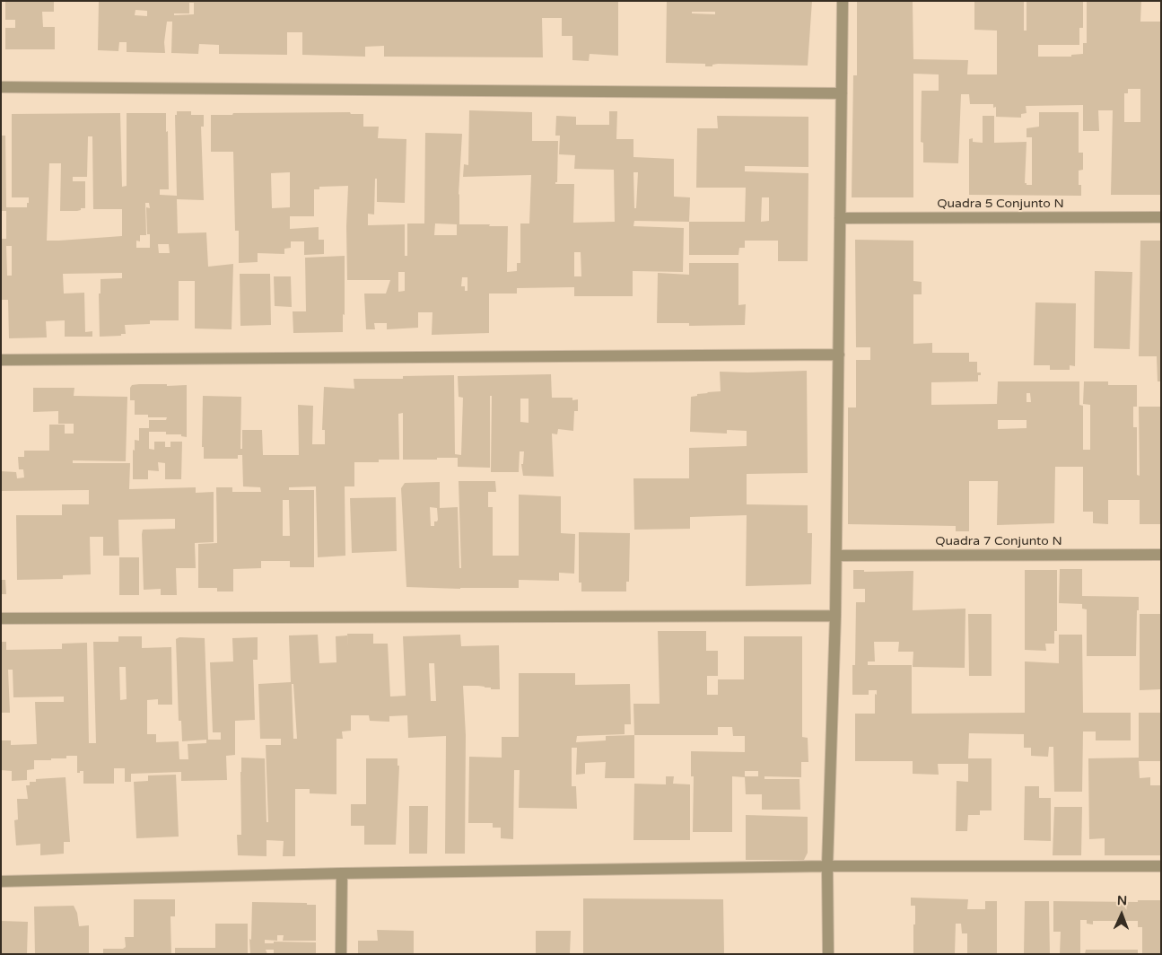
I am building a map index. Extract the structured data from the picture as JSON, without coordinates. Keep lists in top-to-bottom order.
{
  "streets": {
    "street": ["Quadra 5 Conjunto N", "Quadra 7 Conjunto N"]
  },
  "north": "top"
}
